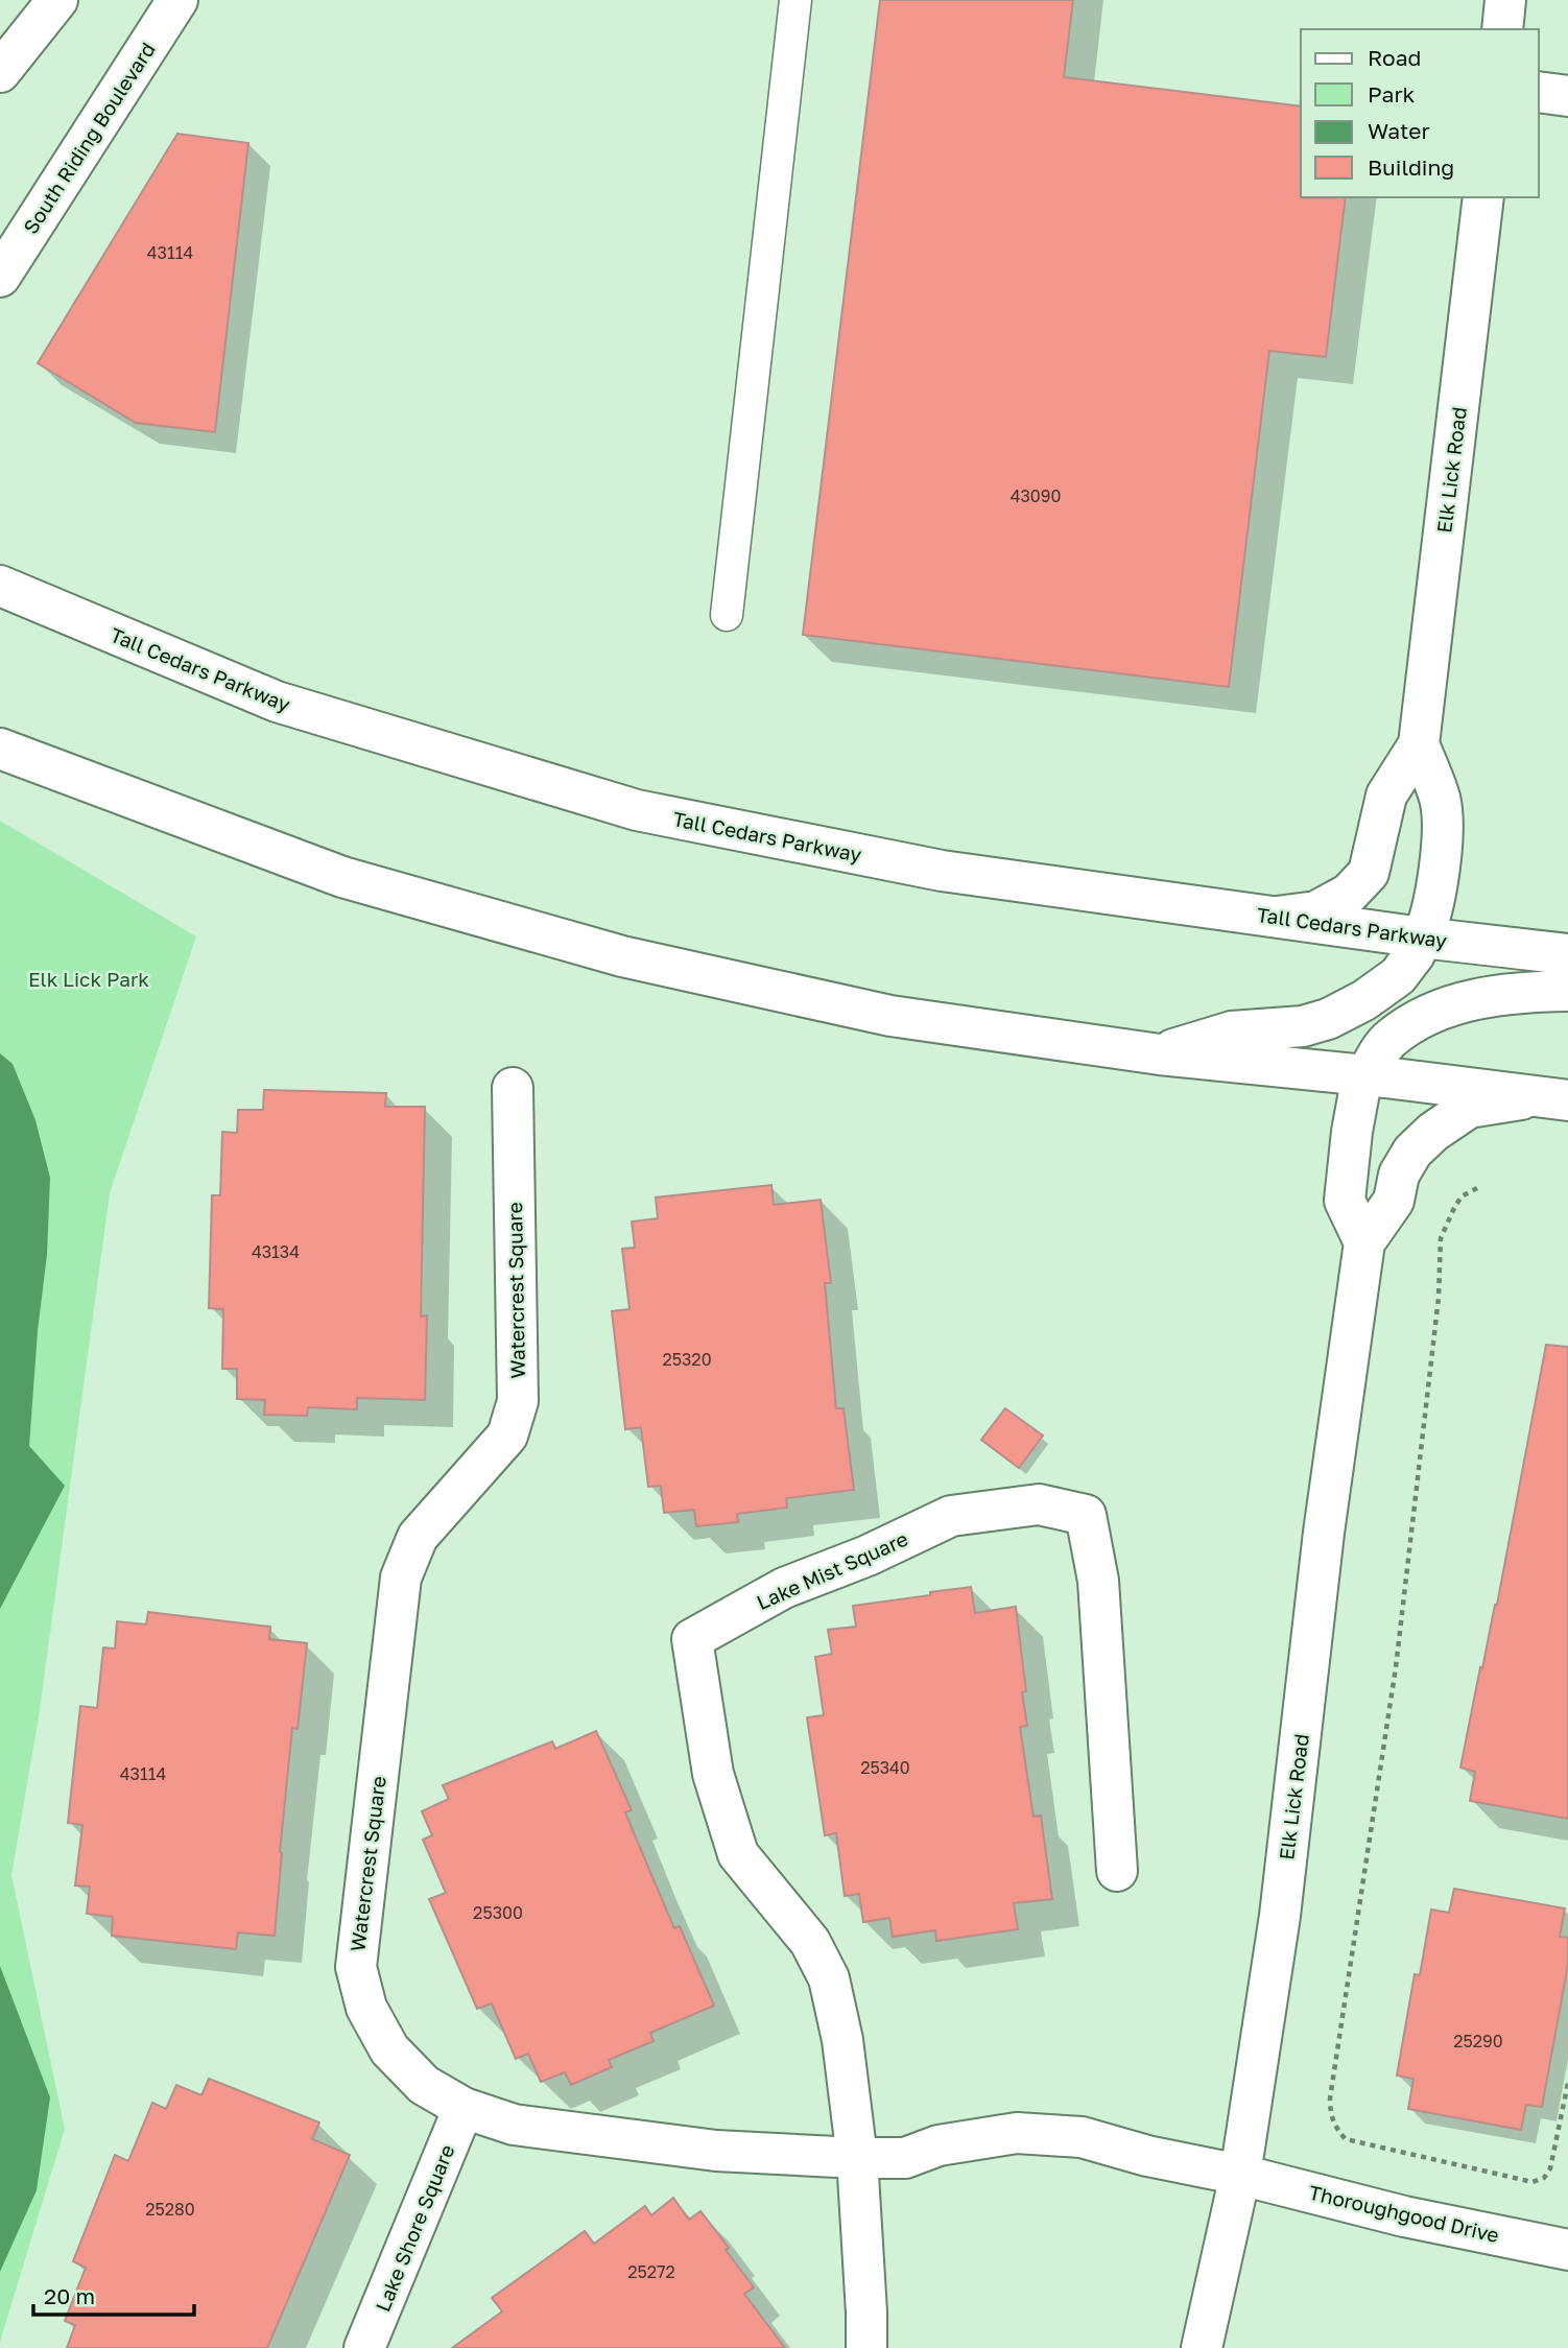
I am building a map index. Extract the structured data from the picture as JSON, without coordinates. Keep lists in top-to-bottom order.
{
  "streets": {
    "street": [
      "South Riding Boulevard",
      "Elk Lick Road",
      "Tall Cedars Parkway",
      "Watercrest Square",
      "Lake Mist Square",
      "Thoroughgood Drive",
      "Lake Shore Square"
    ]
  },
  "crossings": [
    ["Elk Lick Road", "Tall Cedars Parkway"],
    ["Elk Lick Road", "Watercrest Square"],
    ["Elk Lick Road", "Thoroughgood Drive"],
    ["Watercrest Square", "Lake Mist Square"],
    ["Watercrest Square", "Thoroughgood Drive"],
    ["Watercrest Square", "Lake Shore Square"]
  ],
  "parks": ["Elk Lick Park"],
  "house_numbers": [
    "43114",
    "43090",
    "43134",
    "25320",
    "25340",
    "43114",
    "25300",
    "25290",
    "25280",
    "25272"
  ],
  "legend": [
    "Road",
    "Park",
    "Water",
    "Building"
  ],
  "scale_bar": "20 m"
}
